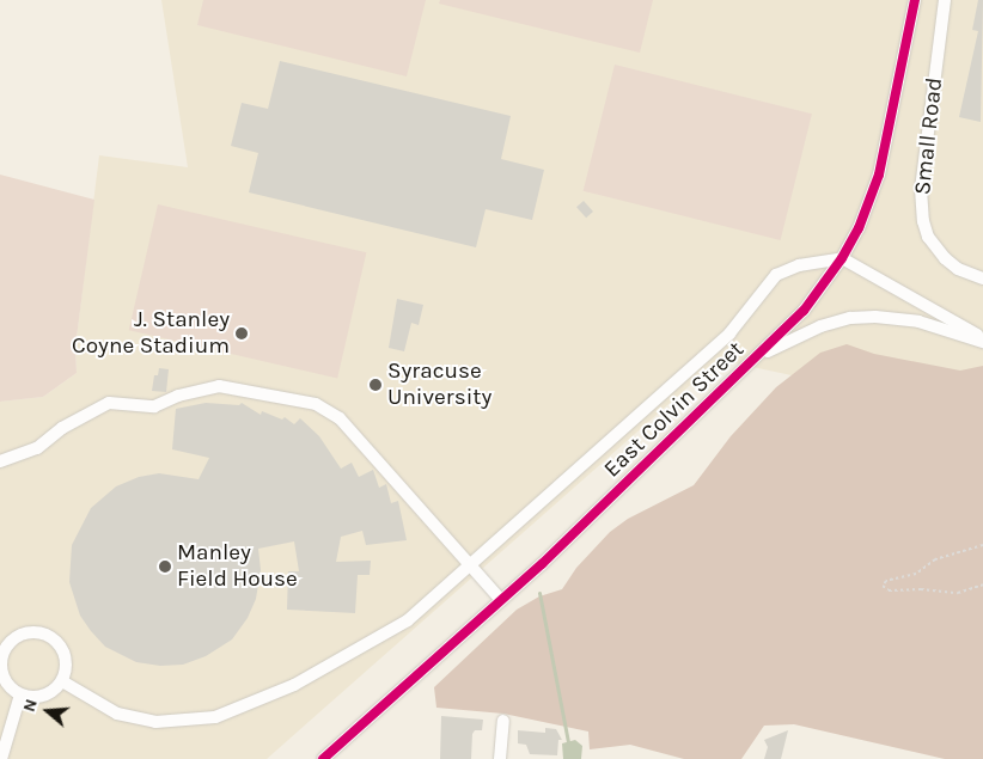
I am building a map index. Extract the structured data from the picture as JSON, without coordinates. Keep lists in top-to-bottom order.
{
  "streets": {
    "street": ["Small Road", "East Colvin Street"]
  },
  "places": ["J. Stanley Coyne Stadium", "Syracuse University", "Manley Field House"],
  "north": "left"
}
